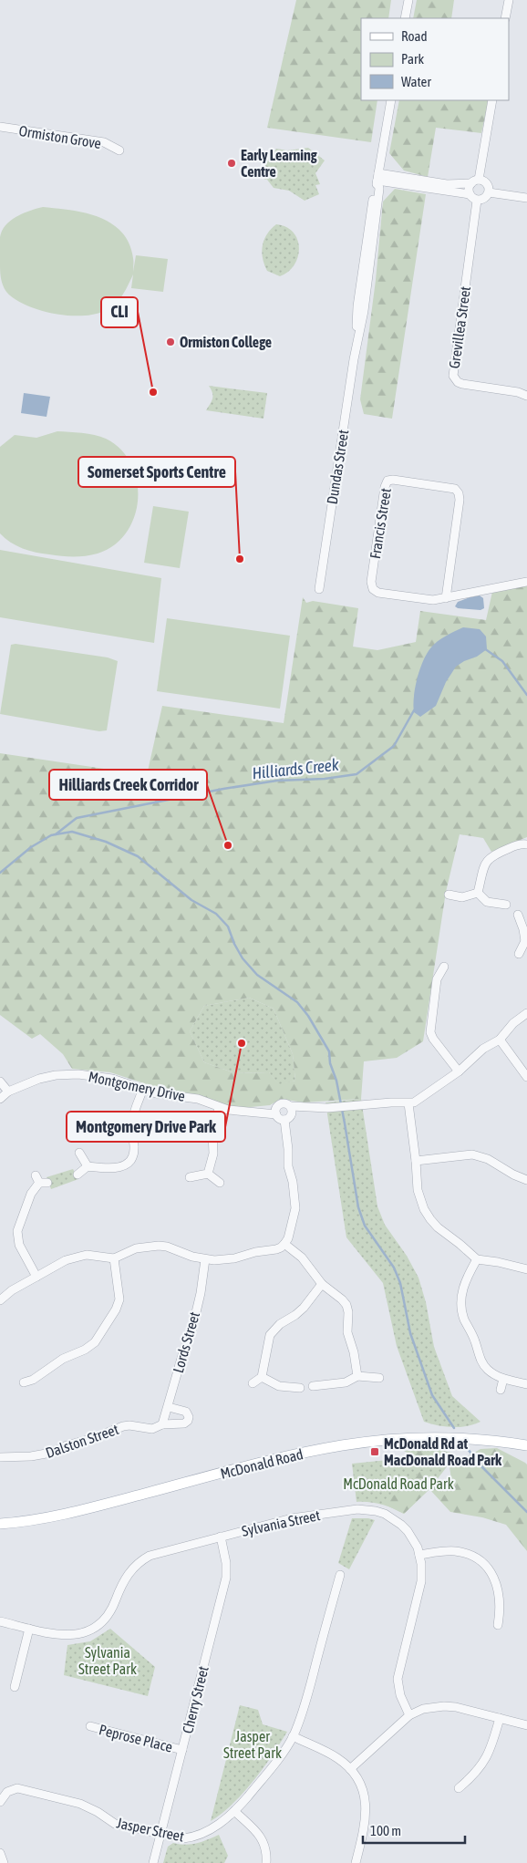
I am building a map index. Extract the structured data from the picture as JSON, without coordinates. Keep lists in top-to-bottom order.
{
  "streets": {
    "main road": ["McDonald Road"],
    "street": [
      "Ormiston Grove",
      "Grevillea Street",
      "Dundas Street",
      "Francis Street",
      "Montgomery Drive",
      "Lords Street",
      "Dalston Street",
      "Sylvania Street",
      "Cherry Street",
      "Peprose Place",
      "Jasper Street"
    ]
  },
  "crossings": [
    ["Lords Street", "Dalston Street"],
    ["Sylvania Street", "Cherry Street"],
    ["Cherry Street", "Peprose Place"],
    ["Cherry Street", "Jasper Street"]
  ],
  "water": ["Hilliards Creek"],
  "parks": ["McDonald Road Park", "Sylvania Street Park", "Jasper Street Park"],
  "places": {
    "other": [
      "Early Learning Centre",
      "Ormiston College",
      "CLI",
      "Somerset Sports Centre",
      "Hilliards Creek Corridor",
      "Montgomery Drive Park"
    ],
    "transit": ["McDonald Rd at MacDonald Road Park"]
  },
  "legend": ["Road", "Park", "Water"],
  "scale_bar": "100 m"
}
